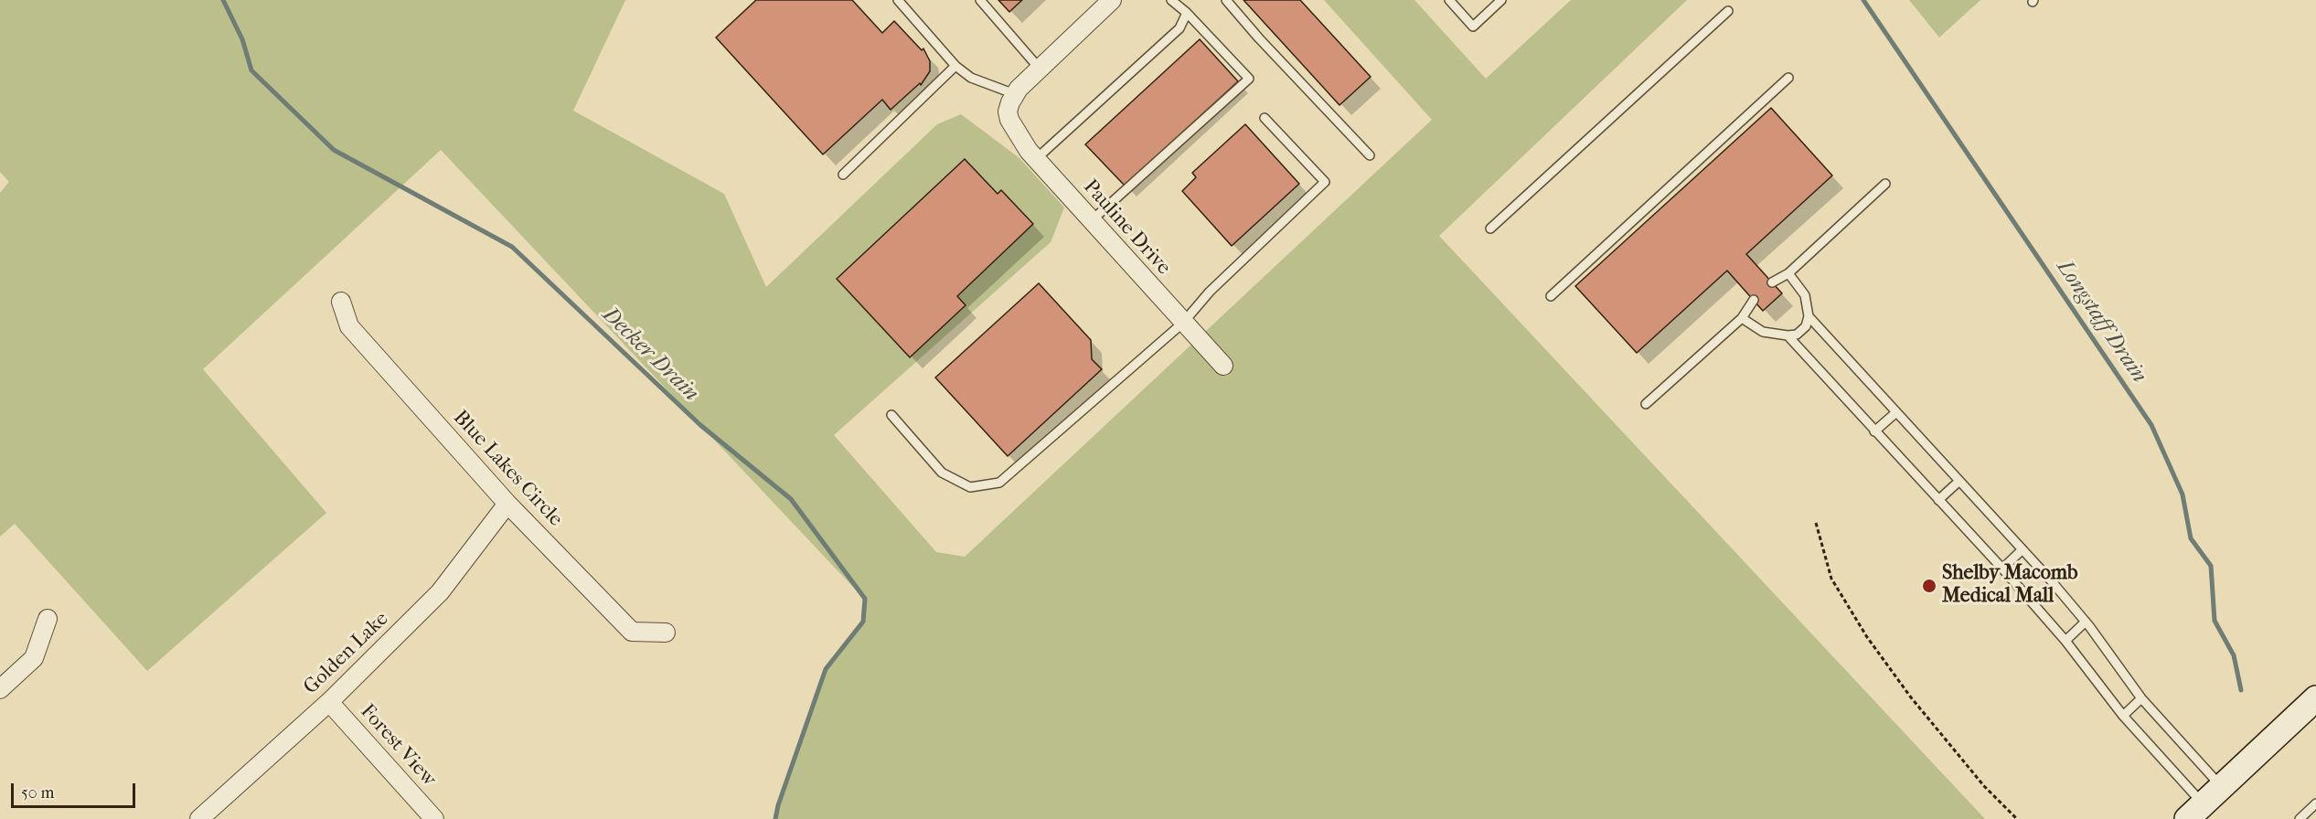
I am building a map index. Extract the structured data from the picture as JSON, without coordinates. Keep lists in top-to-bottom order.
{
  "streets": {
    "street": [
      "Pauline Drive",
      "Blue Lakes Circle",
      "Golden Lake",
      "Forest View"
    ]
  },
  "crossings": [
    ["Blue Lakes Circle", "Golden Lake"],
    ["Golden Lake", "Forest View"]
  ],
  "water": ["Longstaff Drain", "Decker Drain"],
  "places": ["Shelby Macomb Medical Mall"],
  "scale_bar": "50 m"
}
